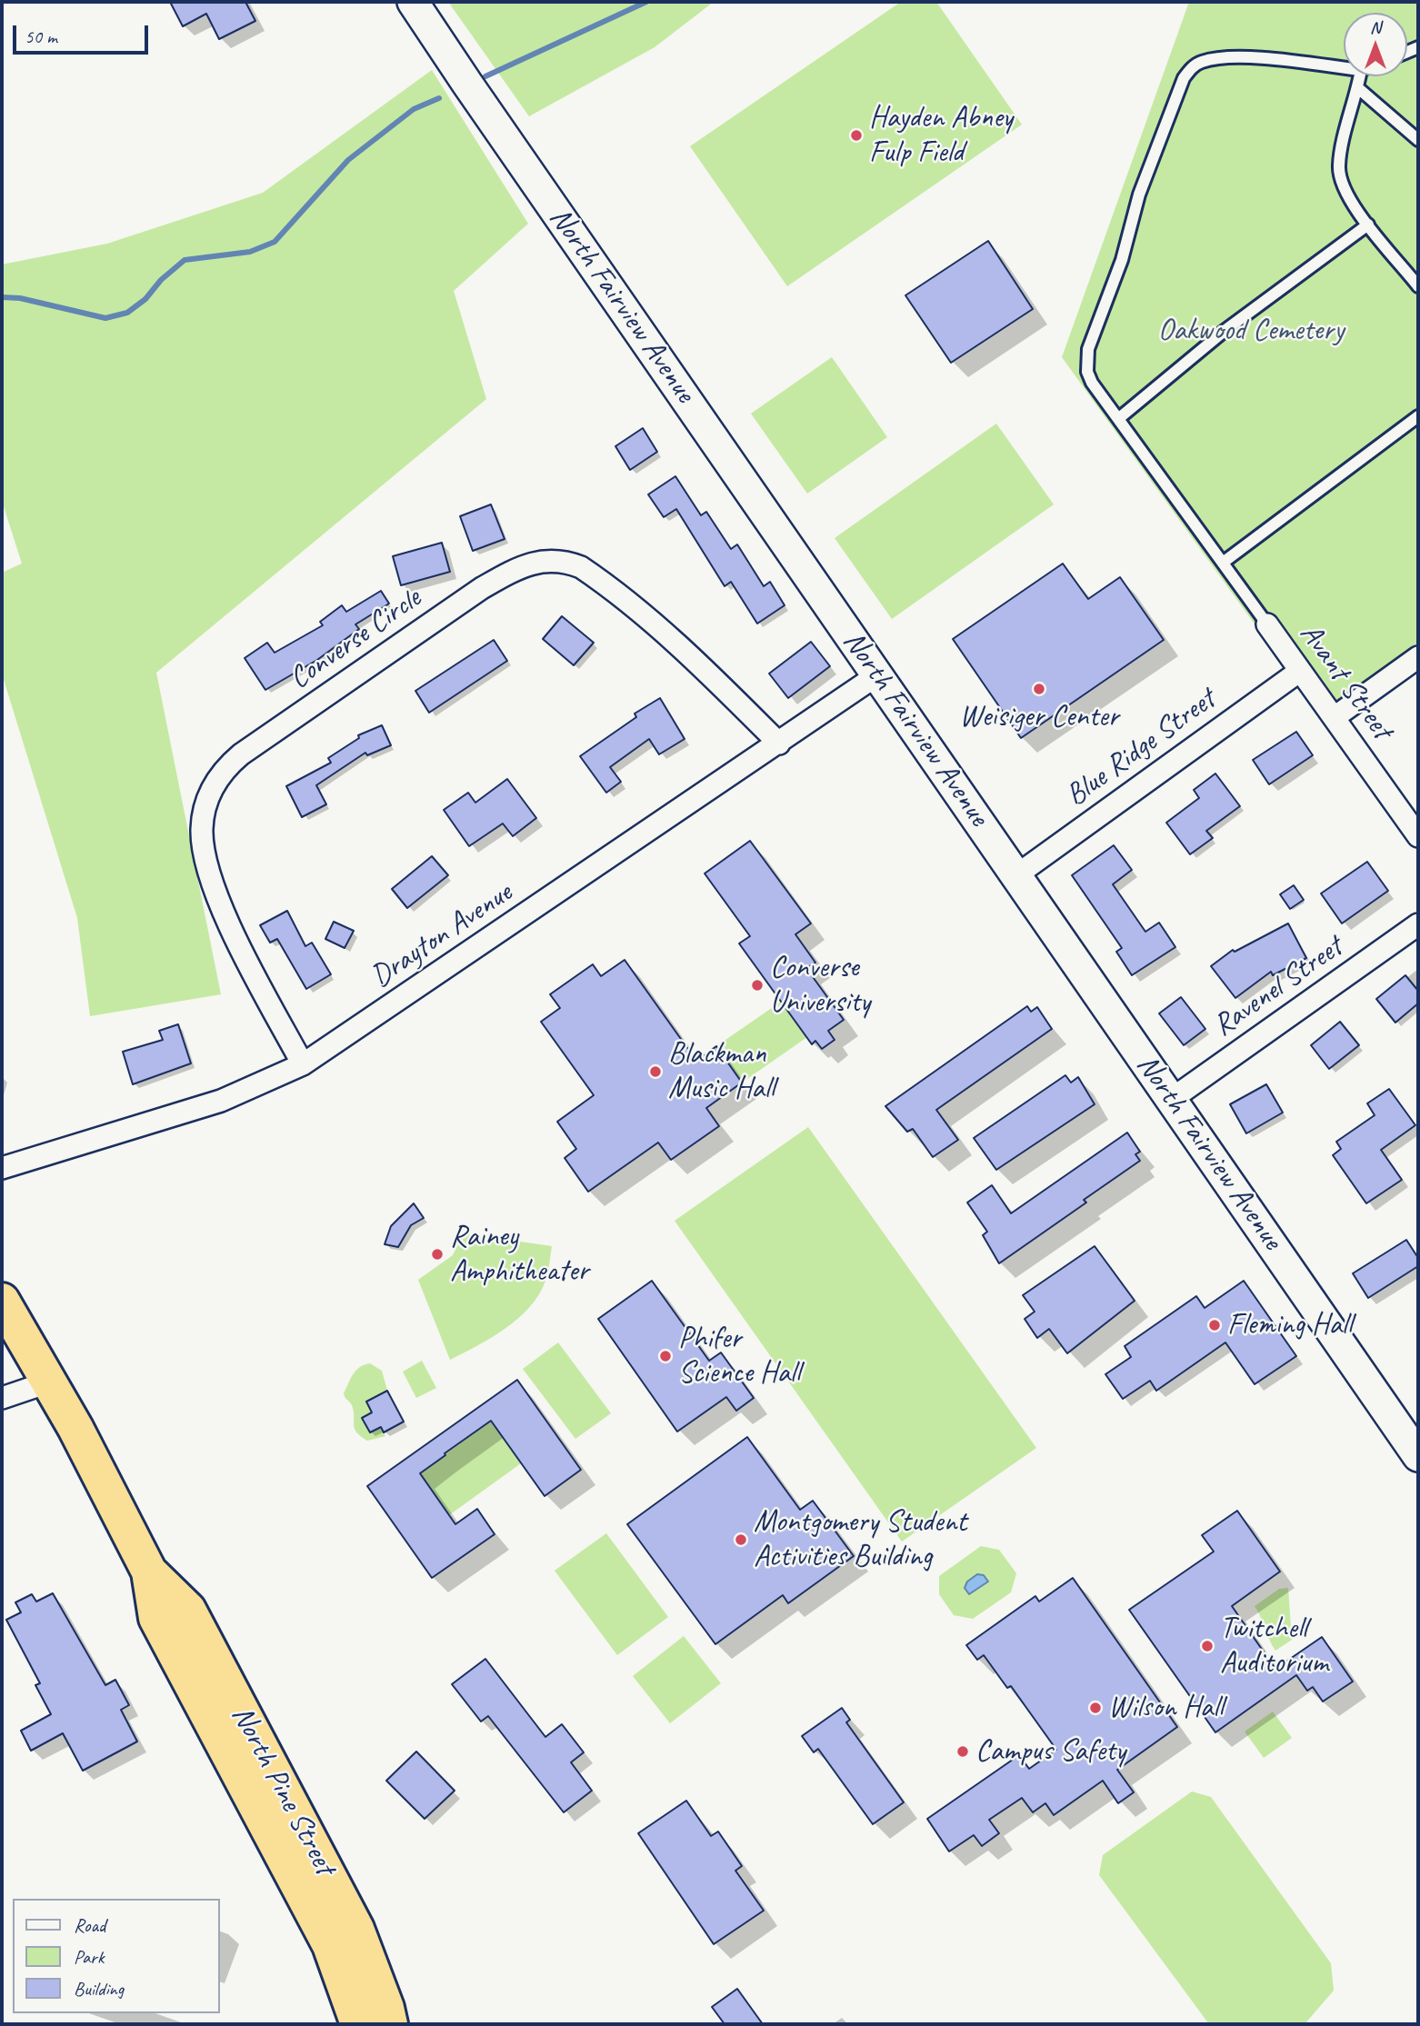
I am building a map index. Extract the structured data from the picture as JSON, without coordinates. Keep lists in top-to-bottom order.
{
  "streets": {
    "highway": ["North Pine Street"],
    "street": [
      "North Fairview Avenue",
      "Converse Circle",
      "Avant Street",
      "Blue Ridge Street",
      "Drayton Avenue",
      "Ravenel Street"
    ]
  },
  "crossings": [
    ["North Fairview Avenue", "Blue Ridge Street"],
    ["North Fairview Avenue", "Drayton Avenue"],
    ["North Fairview Avenue", "Ravenel Street"],
    ["Converse Circle", "Drayton Avenue"],
    ["Avant Street", "Blue Ridge Street"]
  ],
  "parks": ["Oakwood Cemetery"],
  "places": [
    "Hayden Abney Fulp Field",
    "Weisiger Center",
    "Converse University",
    "Blackman Music Hall",
    "Rainey Amphitheater",
    "Fleming Hall",
    "Phifer Science Hall",
    "Montgomery Student Activities Building",
    "Twitchell Auditorium",
    "Wilson Hall",
    "Campus Safety"
  ],
  "legend": ["Road", "Park", "Building"],
  "scale_bar": "50 m",
  "north": "top"
}
